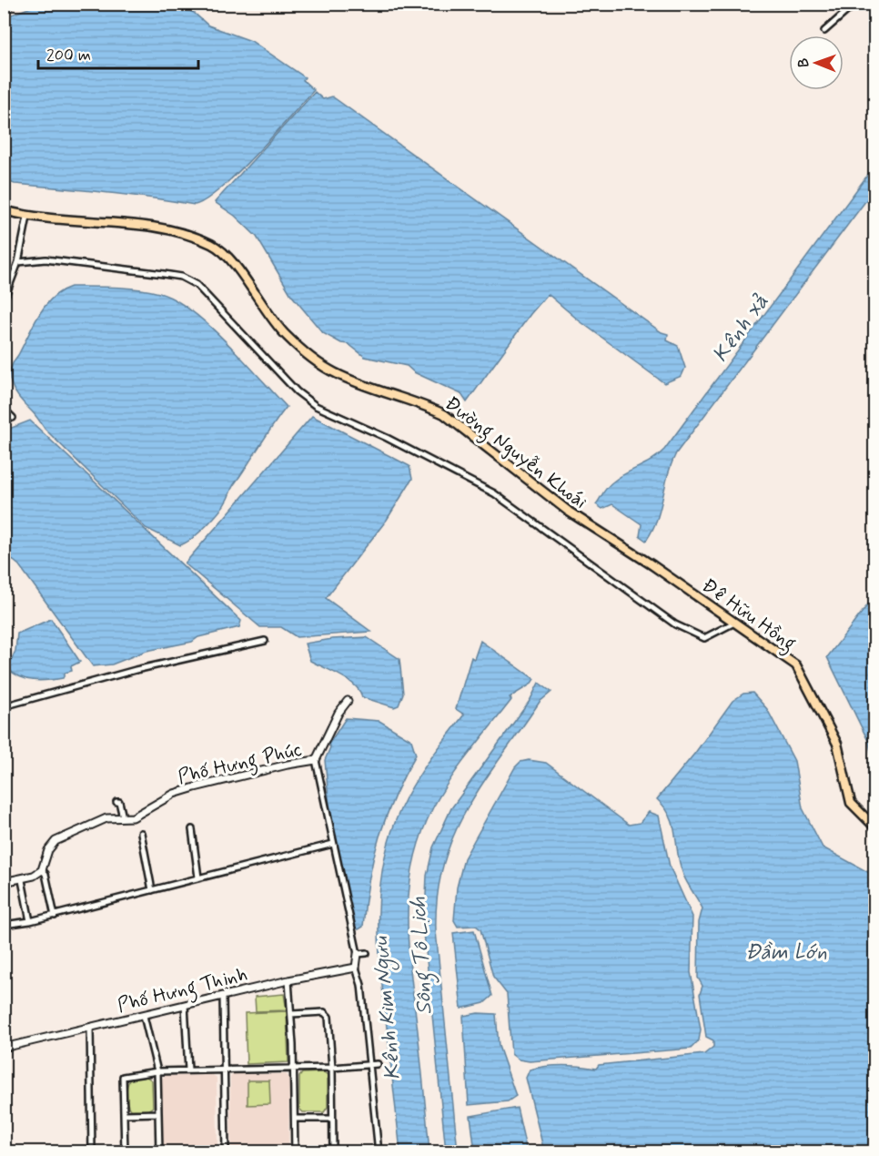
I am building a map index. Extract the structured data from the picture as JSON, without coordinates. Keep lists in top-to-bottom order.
{
  "streets": {
    "main road": ["Đường Nguyễn Khoái", "Đê Hữu Hồng"],
    "street": ["Phố Hưng Phúc", "Phố Hưng Thịnh"]
  },
  "crossings": [
    ["Đường Nguyễn Khoái", "Đê Hữu Hồng"]
  ],
  "water": [
    "Kênh xả",
    "Đầm Lớn",
    "Sông Tô Lịch",
    "Kênh Kim Ngưu"
  ],
  "scale_bar": "200 m",
  "north": "left"
}
